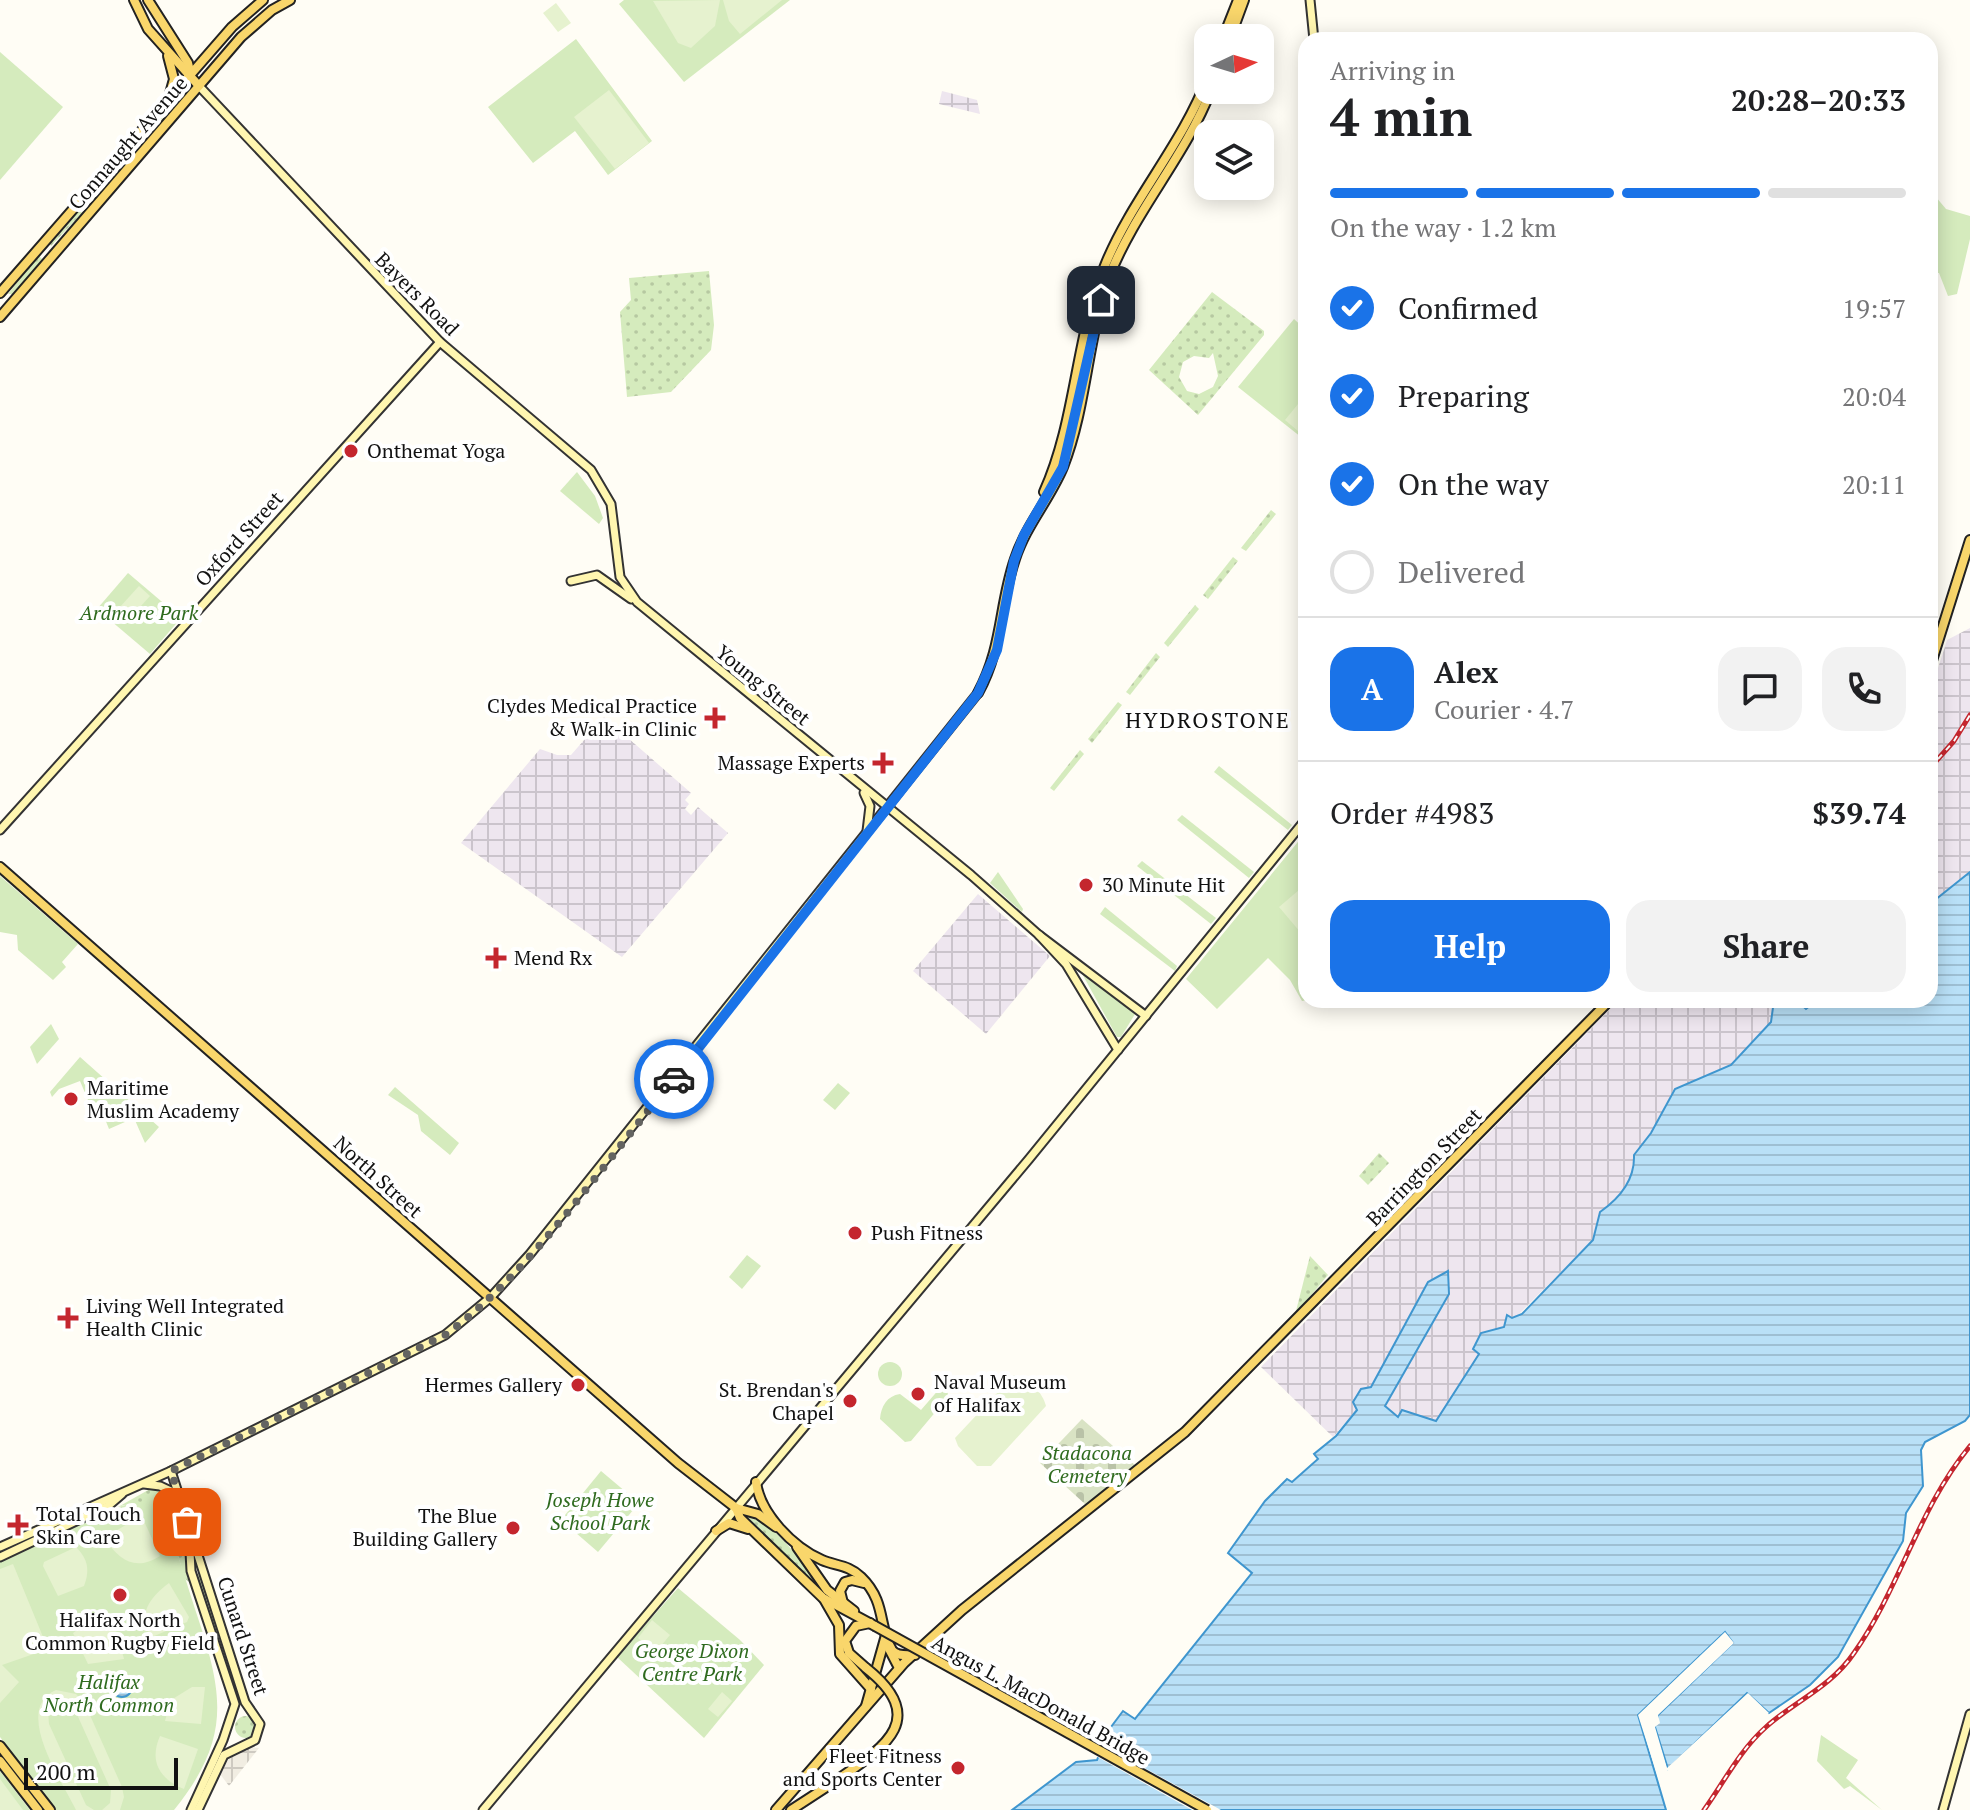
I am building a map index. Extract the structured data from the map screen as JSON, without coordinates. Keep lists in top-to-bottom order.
{
  "streets": {
    "main road": [
      "Connaught Avenue",
      "Bayers Road",
      "Oxford Street",
      "Young Street",
      "Barrington Street",
      "North Street",
      "Cunard Street",
      "Angus L. MacDonald Bridge"
    ]
  },
  "crossings": [
    ["Connaught Avenue", "Bayers Road"],
    ["Bayers Road", "Oxford Street"],
    ["Bayers Road", "Young Street"],
    ["North Street", "Angus L. MacDonald Bridge"]
  ],
  "districts": ["HYDROSTONE"],
  "parks": [
    "Ardmore Park",
    "Stadacona Cemetery",
    "Joseph Howe School Park",
    "George Dixon Centre Park",
    "Halifax North Common"
  ],
  "places": {
    "other": [
      "Onthemat Yoga",
      "30 Minute Hit",
      "Maritime Muslim Academy",
      "Push Fitness",
      "Hermes Gallery",
      "Naval Museum of Halifax",
      "St. Brendan's Chapel",
      "The Blue Building Gallery",
      "Halifax North Common Rugby Field",
      "Fleet Fitness and Sports Center"
    ],
    "health": [
      "Clydes Medical Practice & Walk-in Clinic",
      "Massage Experts",
      "Mend Rx",
      "Living Well Integrated Health Clinic",
      "Total Touch Skin Care"
    ]
  },
  "scale_bar": "200 m",
  "north": "right",
  "page": {
    "heading": ["4 min", "Arriving in", "20:28–20:33"],
    "panel": [
      "Alex",
      "Courier · 4.7",
      "Order #4983",
      "$39.74"
    ],
    "bar": "On the way · 1.2 km",
    "list": [
      ["Confirmed", "19:57"],
      ["Preparing", "20:04"],
      ["On the way", "20:11"],
      "Delivered"
    ],
    "round": "A",
    "buttons": ["Help", "Share"],
    "scale": "200 m"
  }
}
